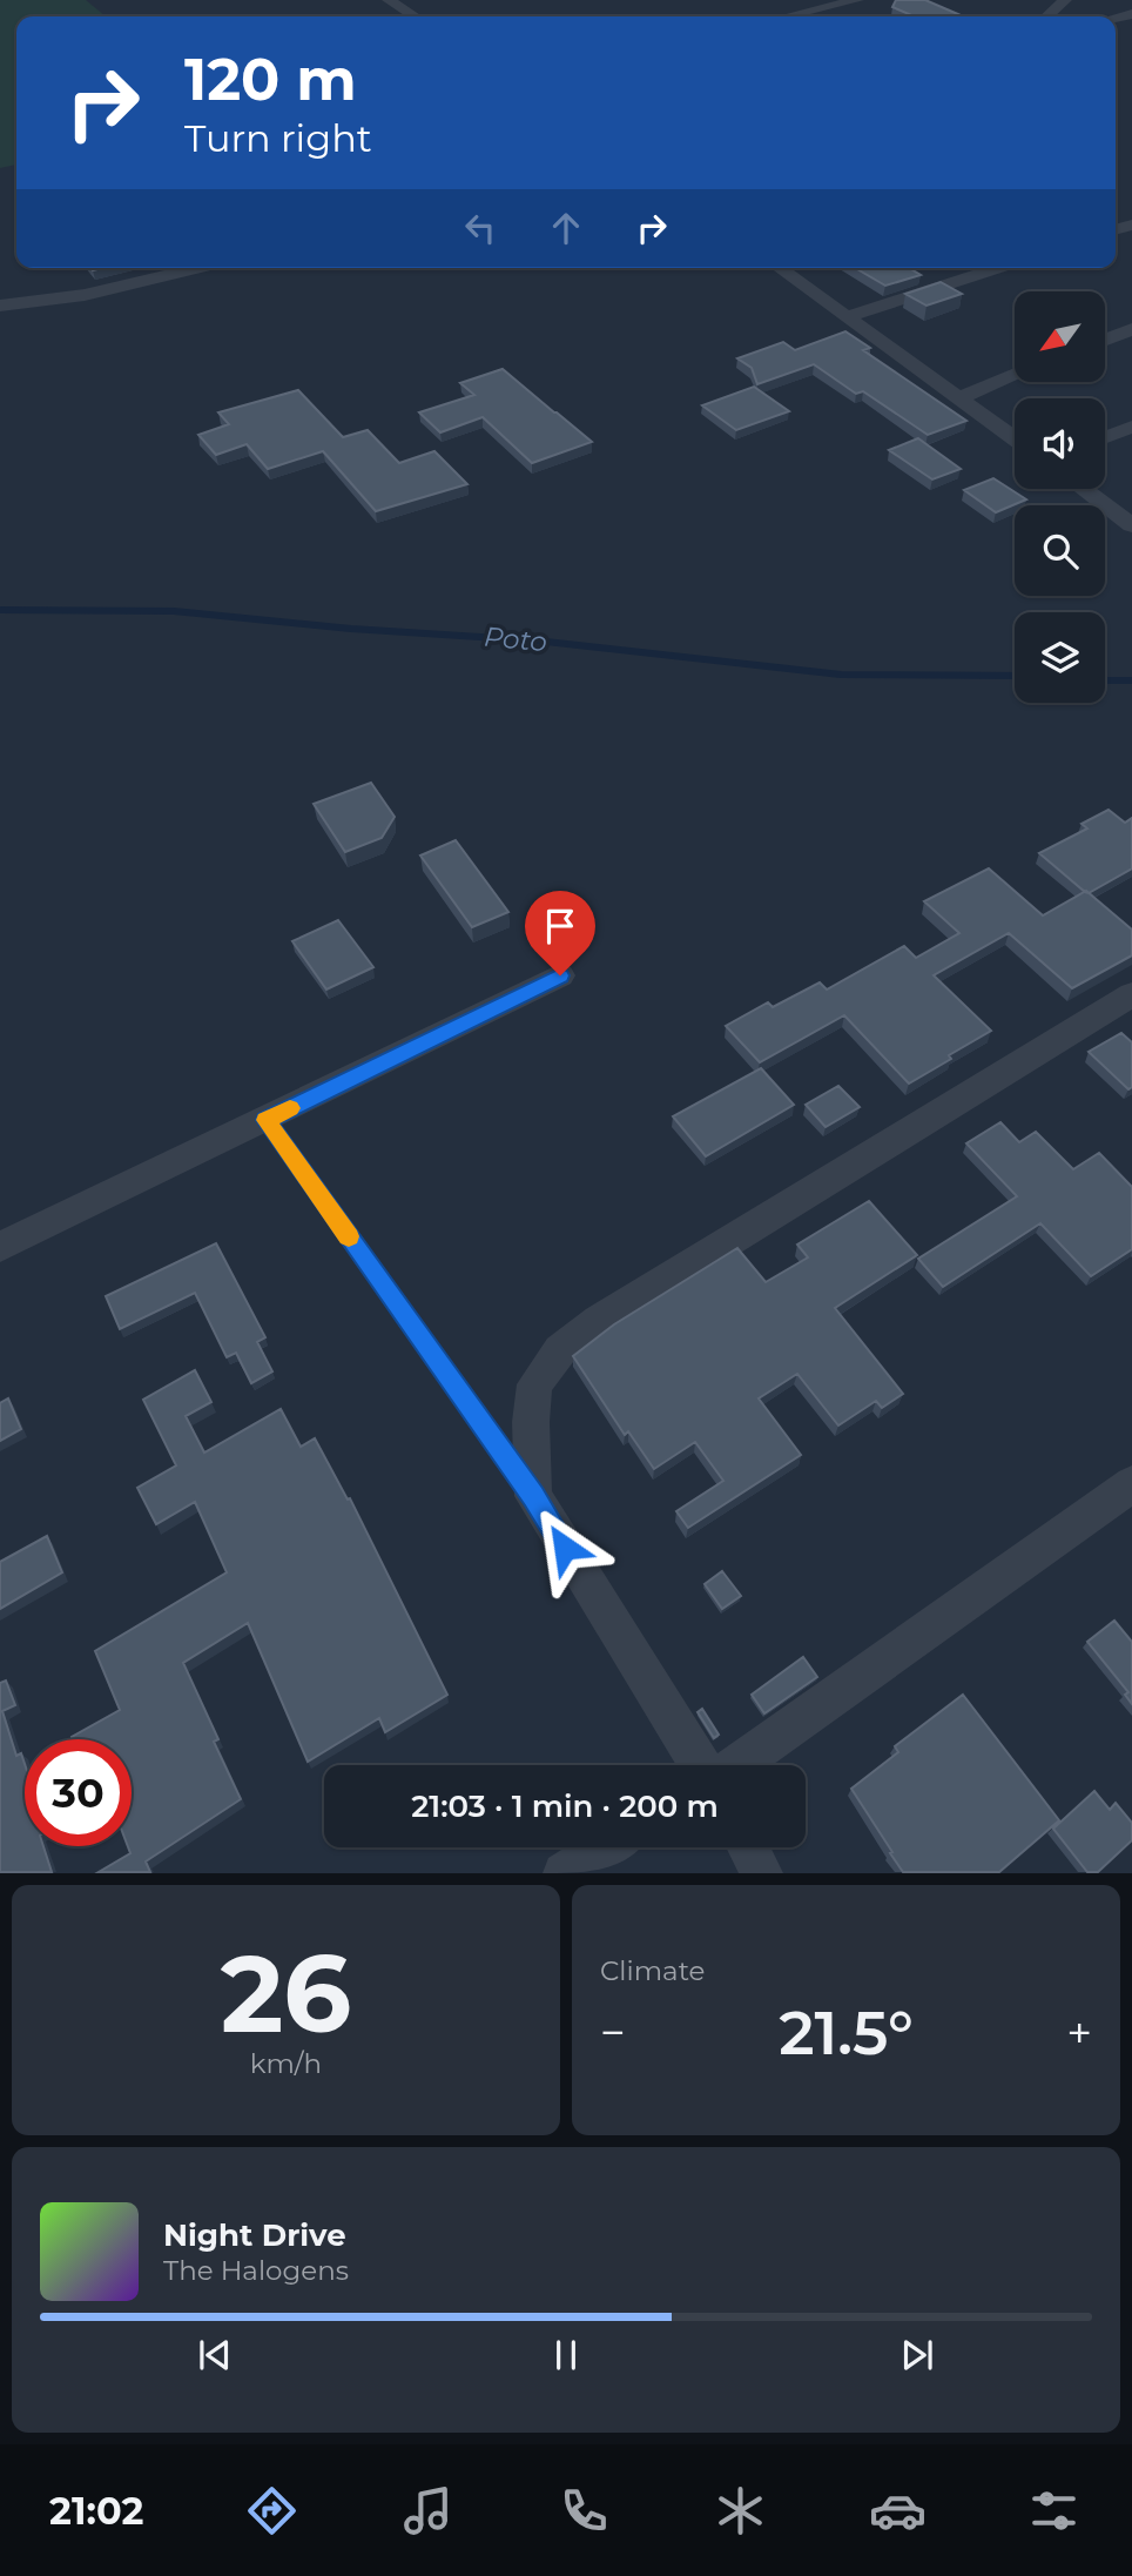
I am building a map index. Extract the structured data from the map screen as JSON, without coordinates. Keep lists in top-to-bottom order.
{
  "water": ["Poto"],
  "north": "bottom left",
  "page": {
    "turn": ["120 m", "Turn right"],
    "limit": "30",
    "trip": "21:03 · 1 min · 200 m",
    "tile": [
      ["26", "km/h"],
      "Climate"
    ],
    "heat": ["−", "21.5°", "+"],
    "song": ["Night Drive", "The Halogens"],
    "tabs": "21:02"
  }
}
